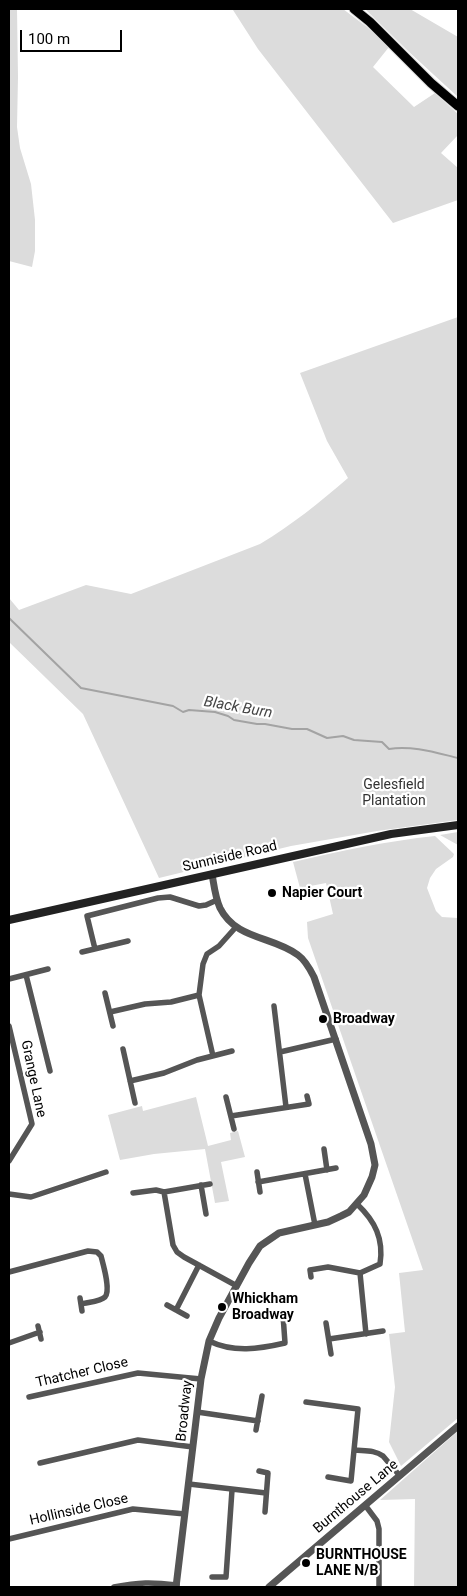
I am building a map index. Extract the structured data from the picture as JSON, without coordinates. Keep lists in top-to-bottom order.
{
  "streets": {
    "main road": ["Sunniside Road"],
    "street": [
      "Grange Lane",
      "Thatcher Close",
      "Broadway",
      "Burnthouse Lane",
      "Hollinside Close"
    ]
  },
  "crossings": [
    ["Sunniside Road", "Broadway"],
    ["Thatcher Close", "Broadway"],
    ["Broadway", "Hollinside Close"]
  ],
  "water": ["Black Burn"],
  "parks": ["Gelesfield Plantation"],
  "places": [
    "Napier Court",
    "Broadway",
    "Whickham Broadway",
    "BURNTHOUSE LANE N/B"
  ],
  "scale_bar": "100 m"
}
